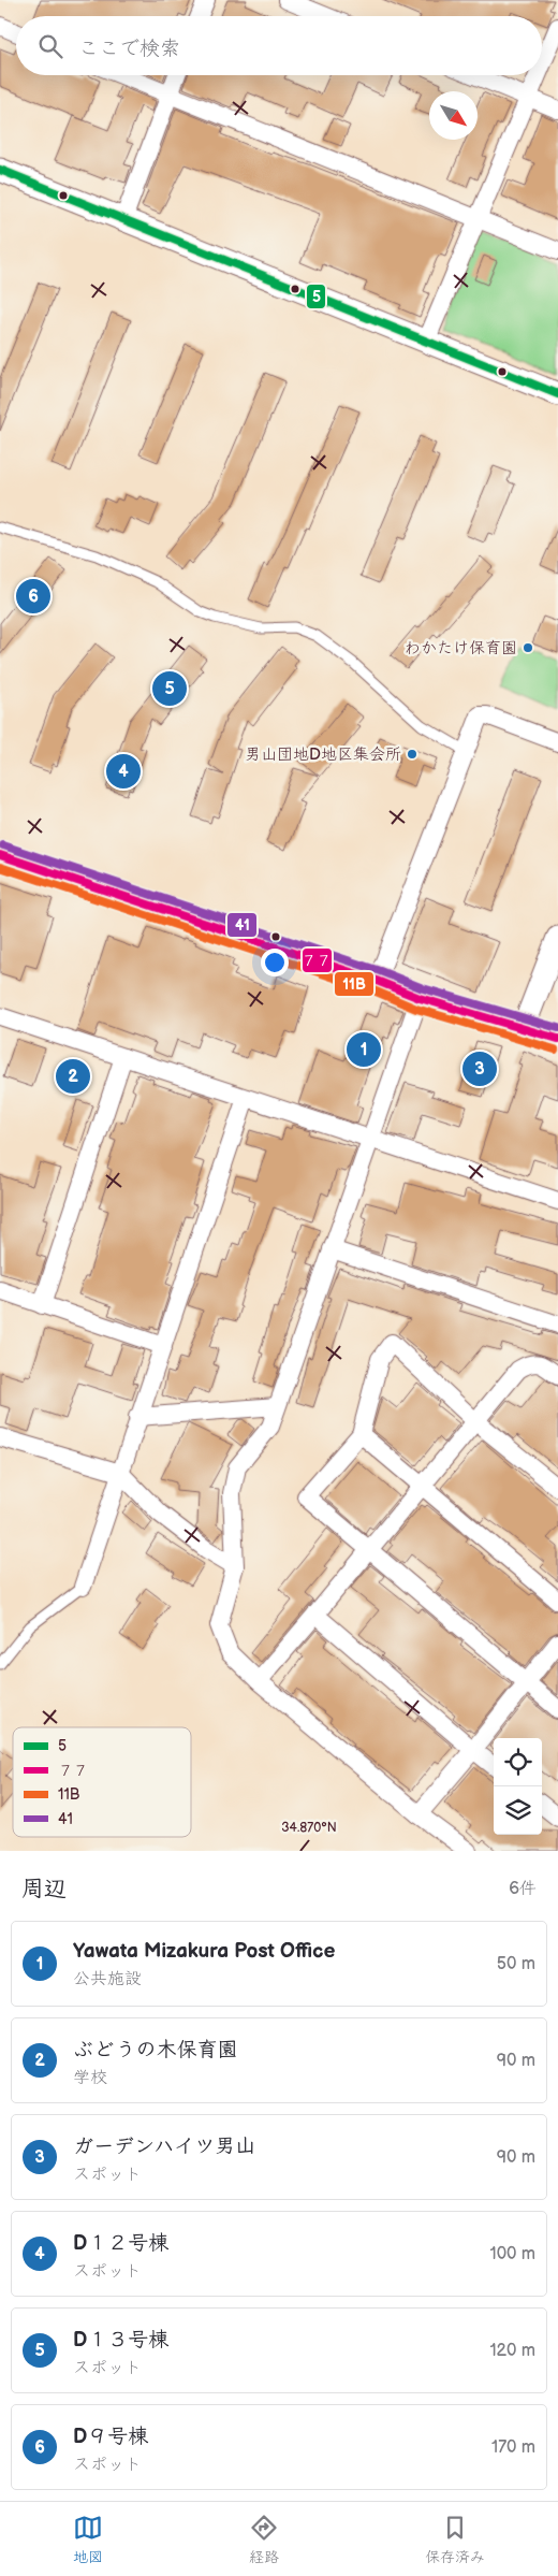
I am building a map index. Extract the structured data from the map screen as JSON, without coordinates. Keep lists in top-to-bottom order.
{
  "places": ["わかたけ保育園", "男山団地D地区集会所"],
  "lines": [
    "transit line 5",
    "transit line 41",
    "transit line ７７",
    "transit line 11B"
  ],
  "legend": [
    "5",
    "７７",
    "11B",
    "41"
  ],
  "north": "bottom right",
  "page": {
    "search": "ここで検索",
    "pins": [
      "6",
      "5",
      "4",
      "1",
      "3",
      "2"
    ],
    "heading": ["周辺", "6件"],
    "list": [
      {
        "mark": "1",
        "name": "Yawata Mizakura Post Office",
        "note": "公共施設",
        "value": "50 m"
      },
      {
        "mark": "2",
        "name": "ぶどうの木保育園",
        "note": "学校",
        "value": "90 m"
      },
      {
        "mark": "3",
        "name": "ガーデンハイツ男山",
        "note": "スポット",
        "value": "90 m"
      },
      {
        "mark": "4",
        "name": "D１２号棟",
        "note": "スポット",
        "value": "100 m"
      },
      {
        "mark": "5",
        "name": "D１３号棟",
        "note": "スポット",
        "value": "120 m"
      },
      {
        "mark": "6",
        "name": "D９号棟",
        "note": "スポット",
        "value": "170 m"
      }
    ],
    "nav": ["地図", "経路", "保存済み"]
  },
  "coordinates": ["34.870°N"]
}
